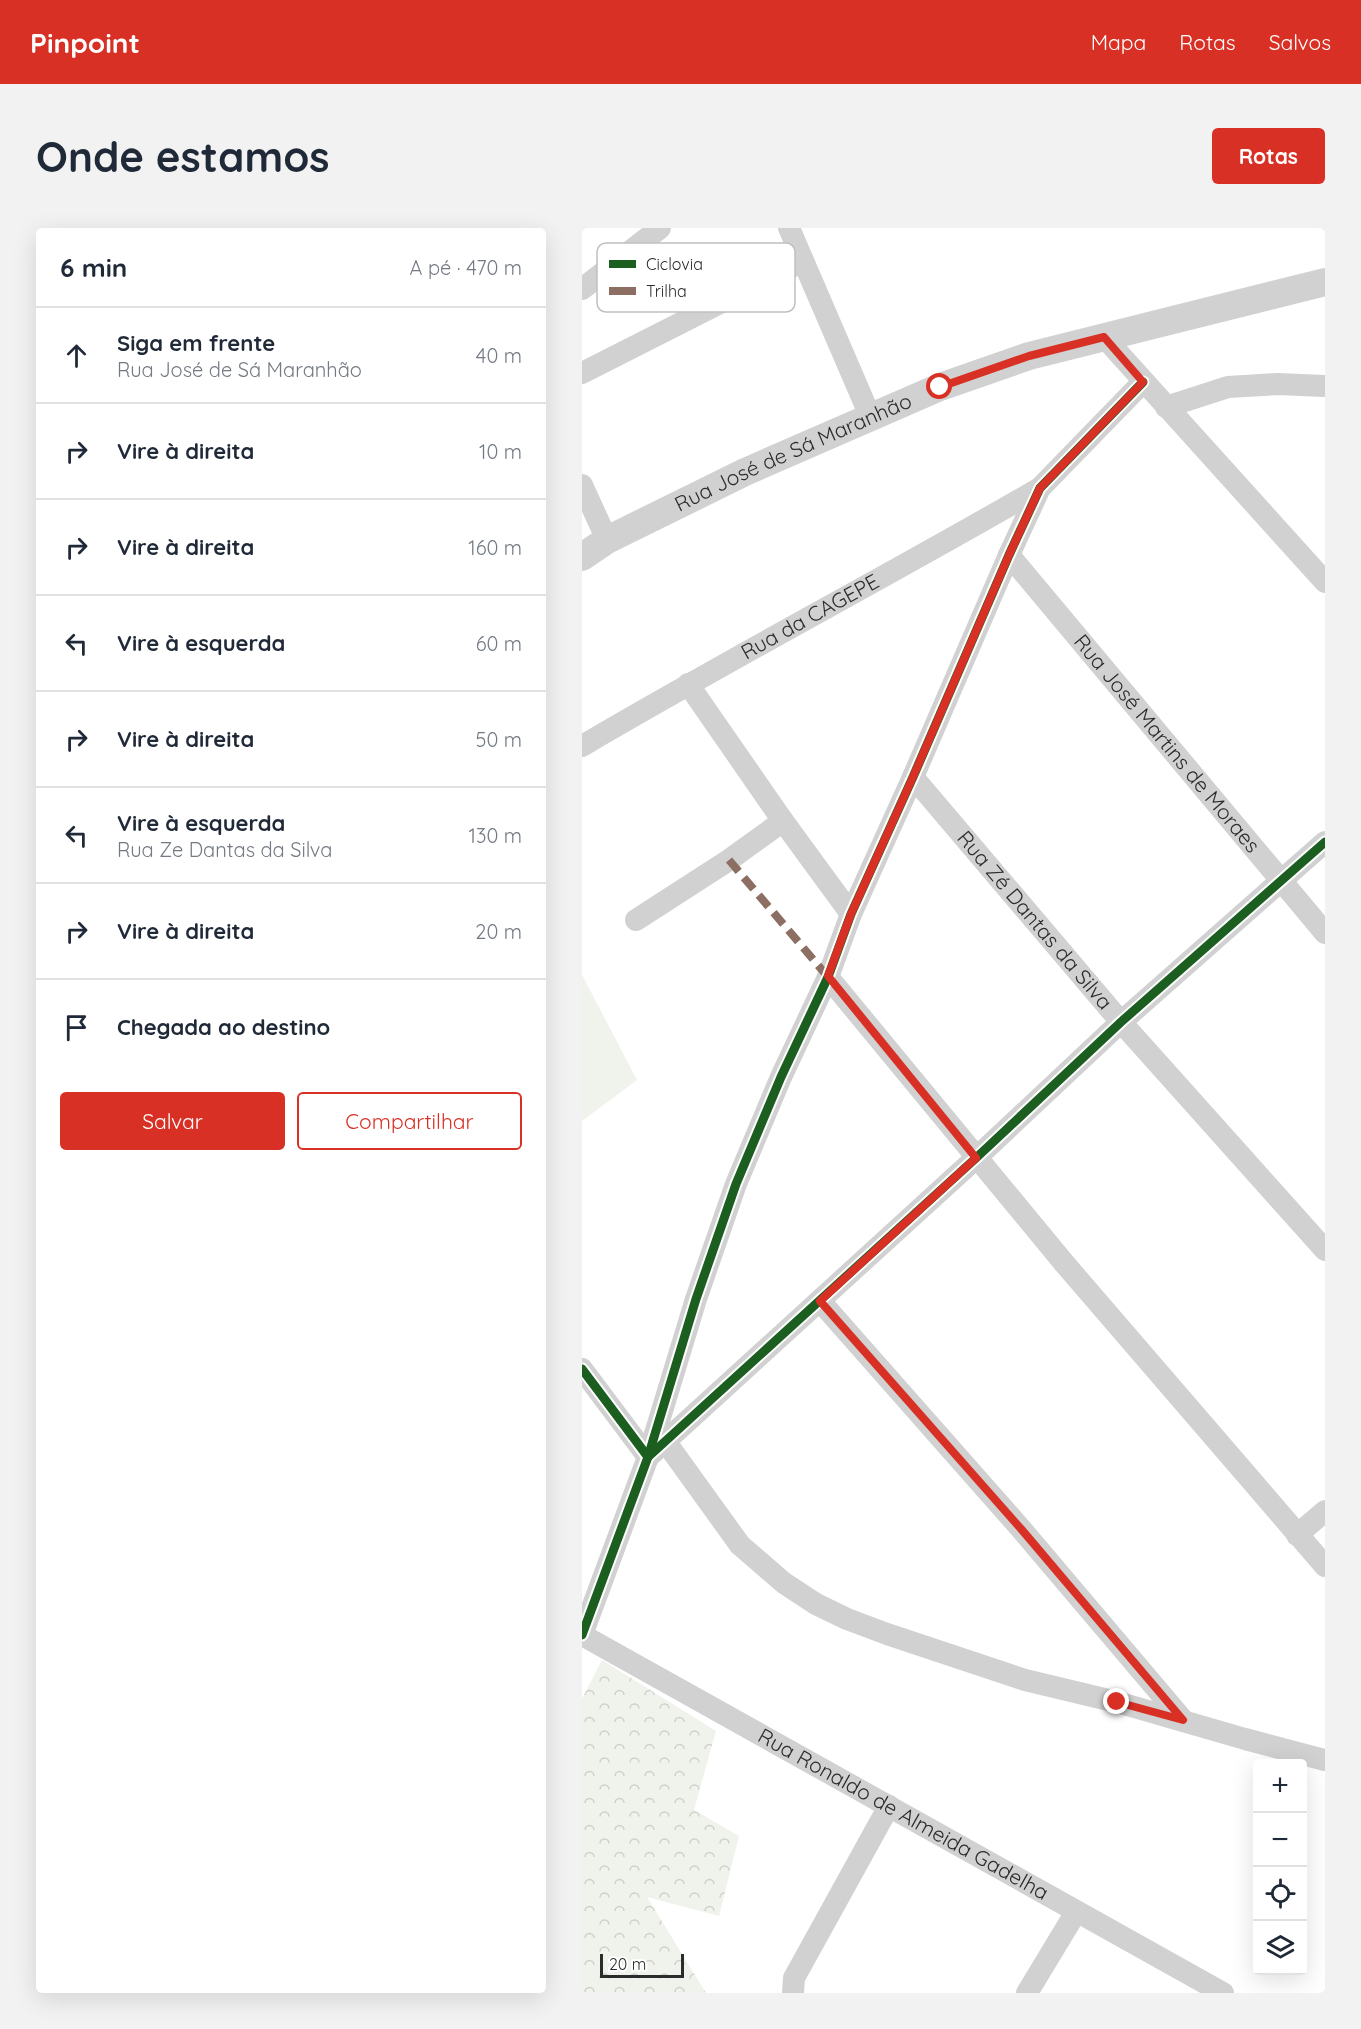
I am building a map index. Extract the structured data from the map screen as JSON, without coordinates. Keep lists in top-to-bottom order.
{
  "streets": {
    "street": [
      "Rua José de Sá Maranhão",
      "Rua da CAGEPE",
      "Rua José Martins de Moraes",
      "Rua Zé Dantas da Silva",
      "Rua Ronaldo de Almeida Gadelha"
    ]
  },
  "legend": ["Ciclovia", "Trilha"],
  "scale_bar": "20 m",
  "page": {
    "header": "Pinpoint",
    "nav": ["Mapa", "Rotas", "Salvos"],
    "buttons": [
      "Rotas",
      ["Salvar", "Compartilhar"]
    ],
    "title": "Onde estamos",
    "heading": ["6 min", "A pé · 470 m"],
    "list": [
      ["Siga em frente", "Rua José de Sá Maranhão", "40 m"],
      ["Vire à direita", "10 m"],
      ["Vire à direita", "160 m"],
      ["Vire à esquerda", "60 m"],
      ["Vire à direita", "50 m"],
      ["Vire à esquerda", "Rua Ze Dantas da Silva", "130 m"],
      ["Vire à direita", "20 m"],
      "Chegada ao destino"
    ],
    "map_buttons": ["+", "−"],
    "scale": "20 m"
  }
}
